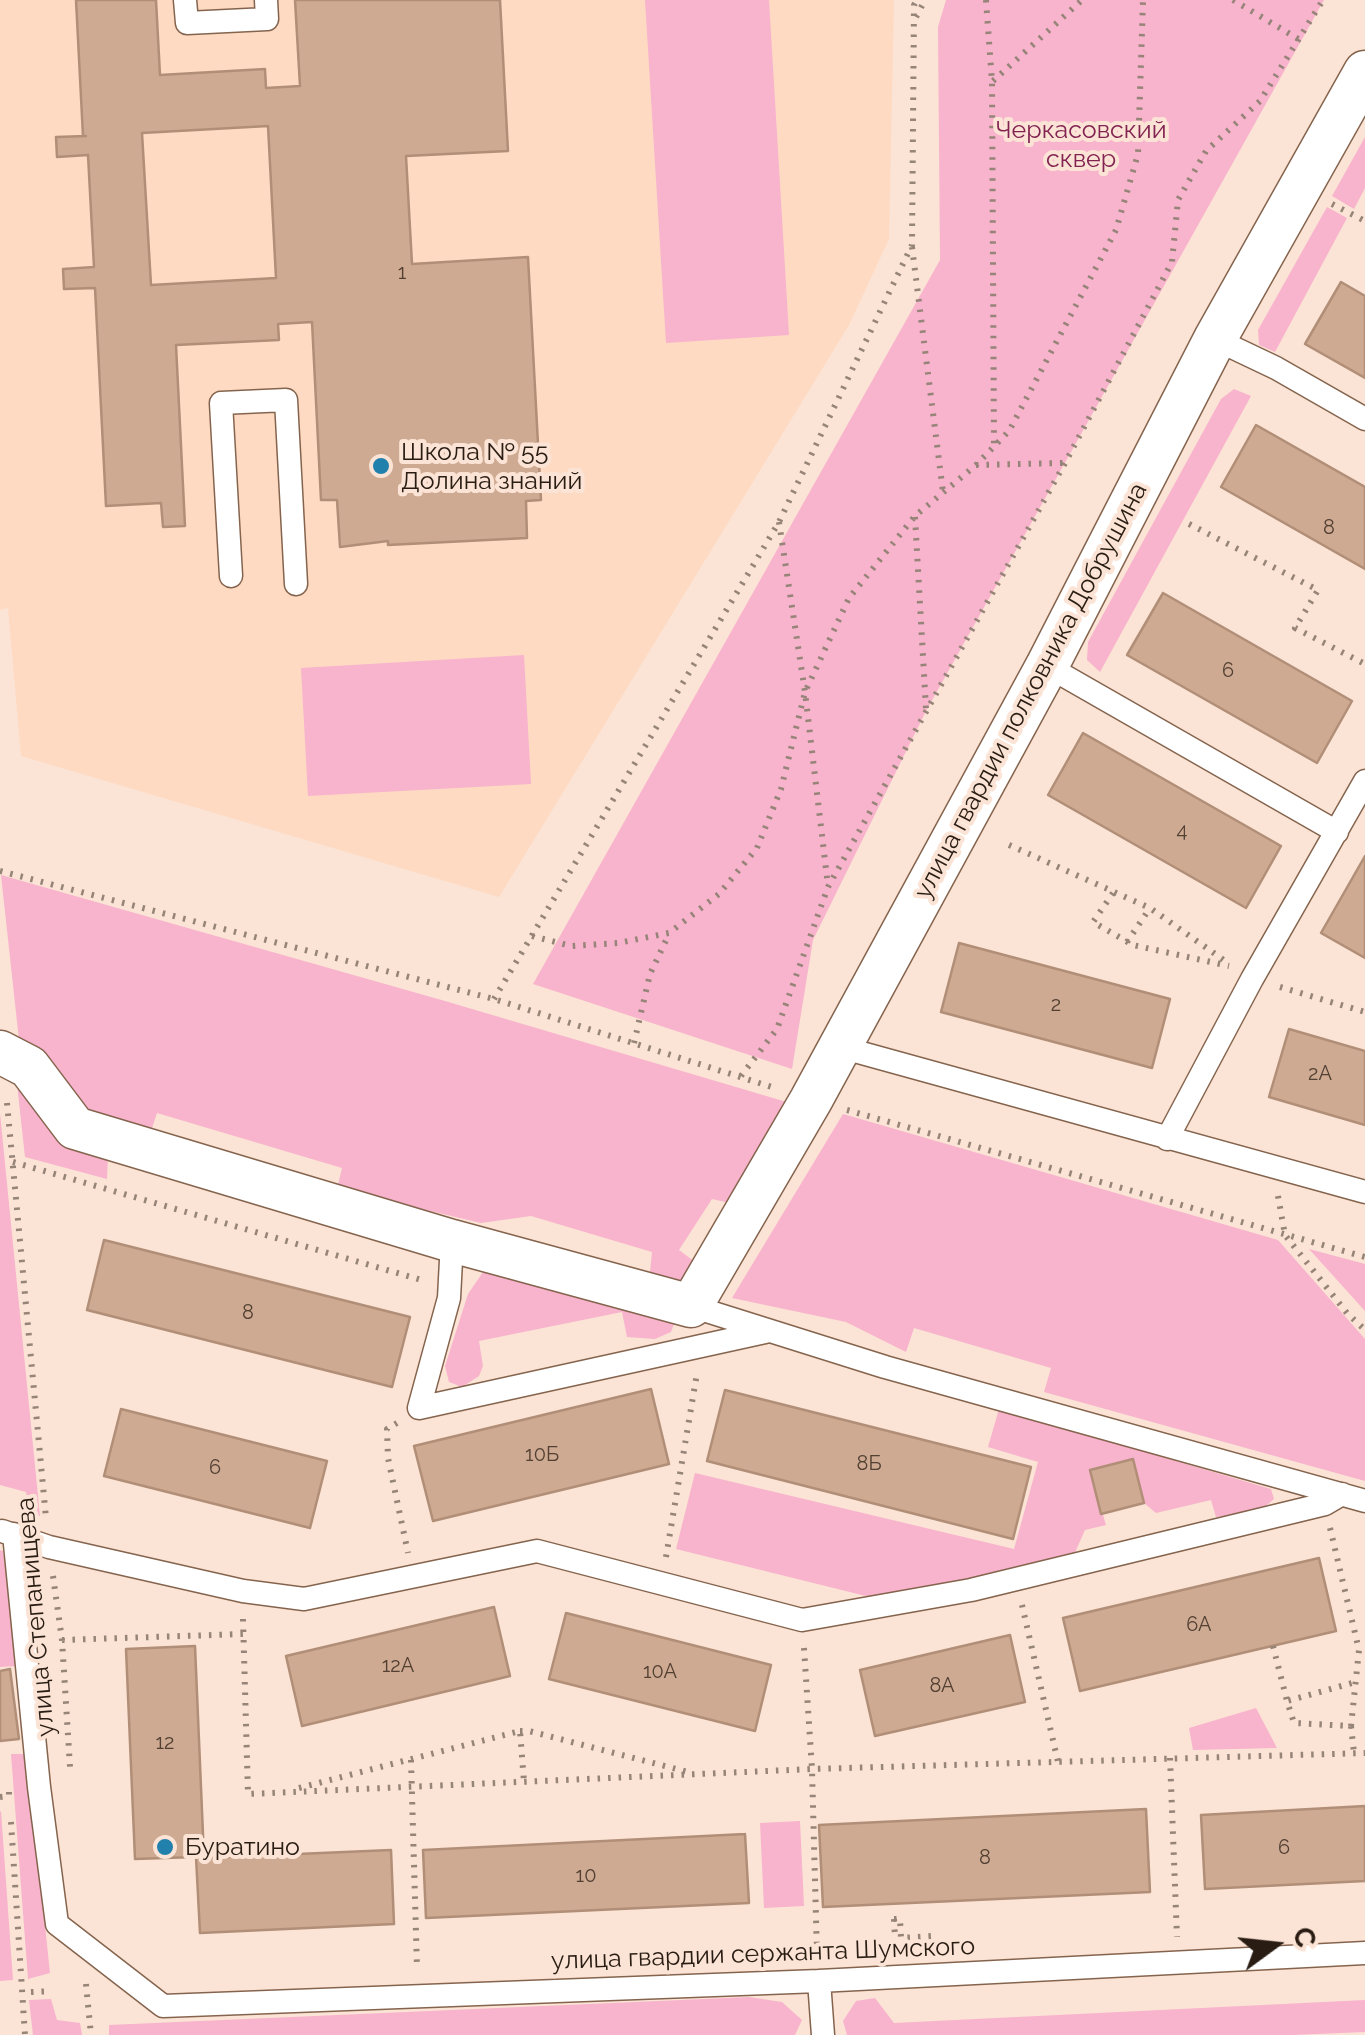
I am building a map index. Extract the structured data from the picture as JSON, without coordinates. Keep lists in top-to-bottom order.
{
  "streets": {
    "street": ["улица гвардии полковника Добрушина"],
    "lane": ["улица гвардии сержанта Шумского"],
    "path": ["улица Степанищева"]
  },
  "parks": ["Черкасовский сквер"],
  "places": ["Школа № 55 Долина знаний", "Буратино"],
  "house_numbers": [
    "1",
    "8",
    "6",
    "4",
    "2",
    "2А",
    "8",
    "10Б",
    "8Б",
    "6",
    "6А",
    "12А",
    "10А",
    "8А",
    "12",
    "6",
    "8",
    "10"
  ],
  "north": "right"
}
